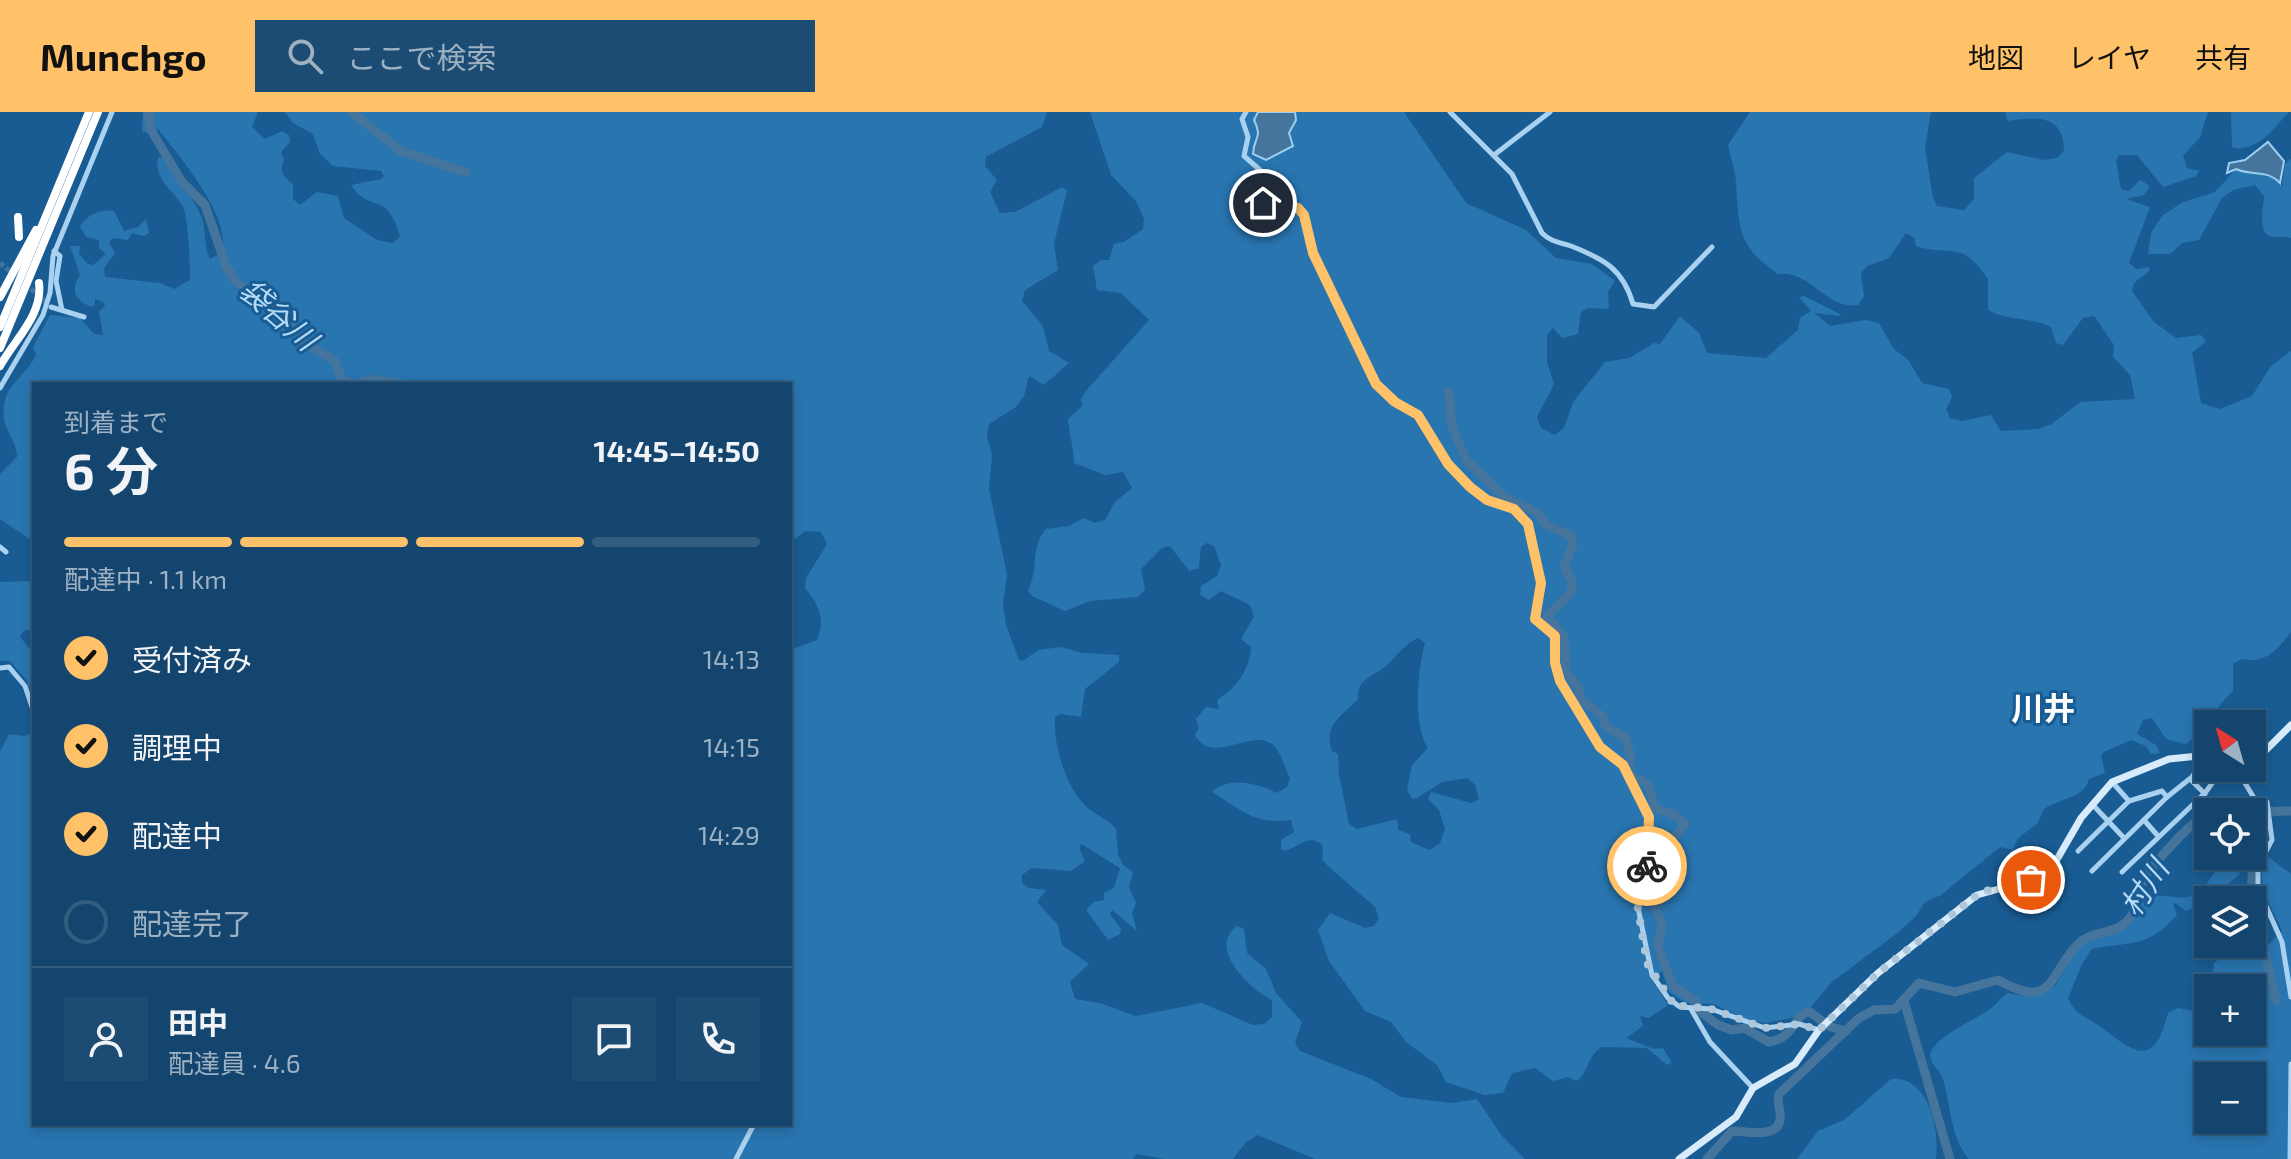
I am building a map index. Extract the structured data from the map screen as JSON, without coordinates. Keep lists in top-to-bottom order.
{
  "districts": ["川井"],
  "water": ["袋谷川", "村川"],
  "north": "top left",
  "page": {
    "header": "Munchgo",
    "search": "ここで検索",
    "nav": ["地図", "レイヤ", "共有"],
    "heading": ["6 分", "到着まで", "14:45–14:50"],
    "panel": ["田中", "配達員 · 4.6"],
    "bar": "配達中 · 1.1 km",
    "list": [
      ["受付済み", "14:13"],
      ["調理中", "14:15"],
      ["配達中", "14:29"],
      "配達完了"
    ],
    "map_buttons": ["+", "−"]
  }
}
